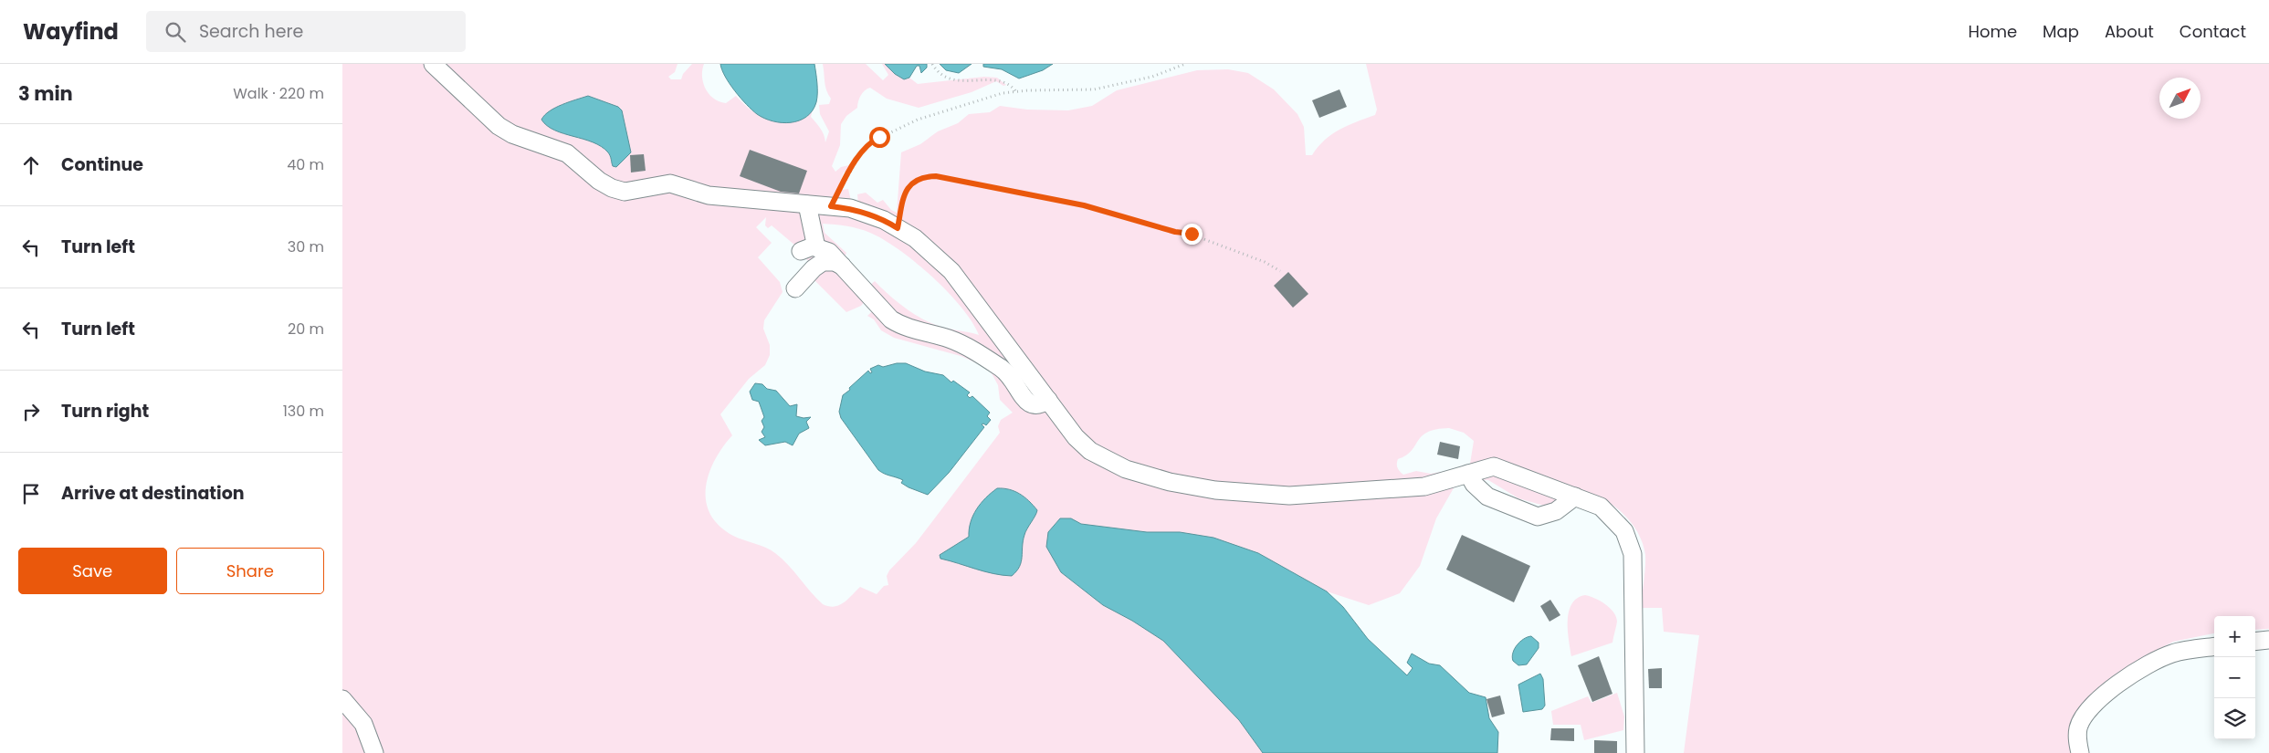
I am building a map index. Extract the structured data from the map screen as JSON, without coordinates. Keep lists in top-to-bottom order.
{
  "north": "top right",
  "page": {
    "header": "Wayfind",
    "search": "Search here",
    "nav": [
      "Home",
      "Map",
      "About",
      "Contact"
    ],
    "heading": ["3 min", "Walk · 220 m"],
    "list": [
      ["Continue", "40 m"],
      ["Turn left", "30 m"],
      ["Turn left", "20 m"],
      ["Turn right", "130 m"],
      "Arrive at destination"
    ],
    "buttons": ["Save", "Share"],
    "map_buttons": ["+", "−"]
  }
}
